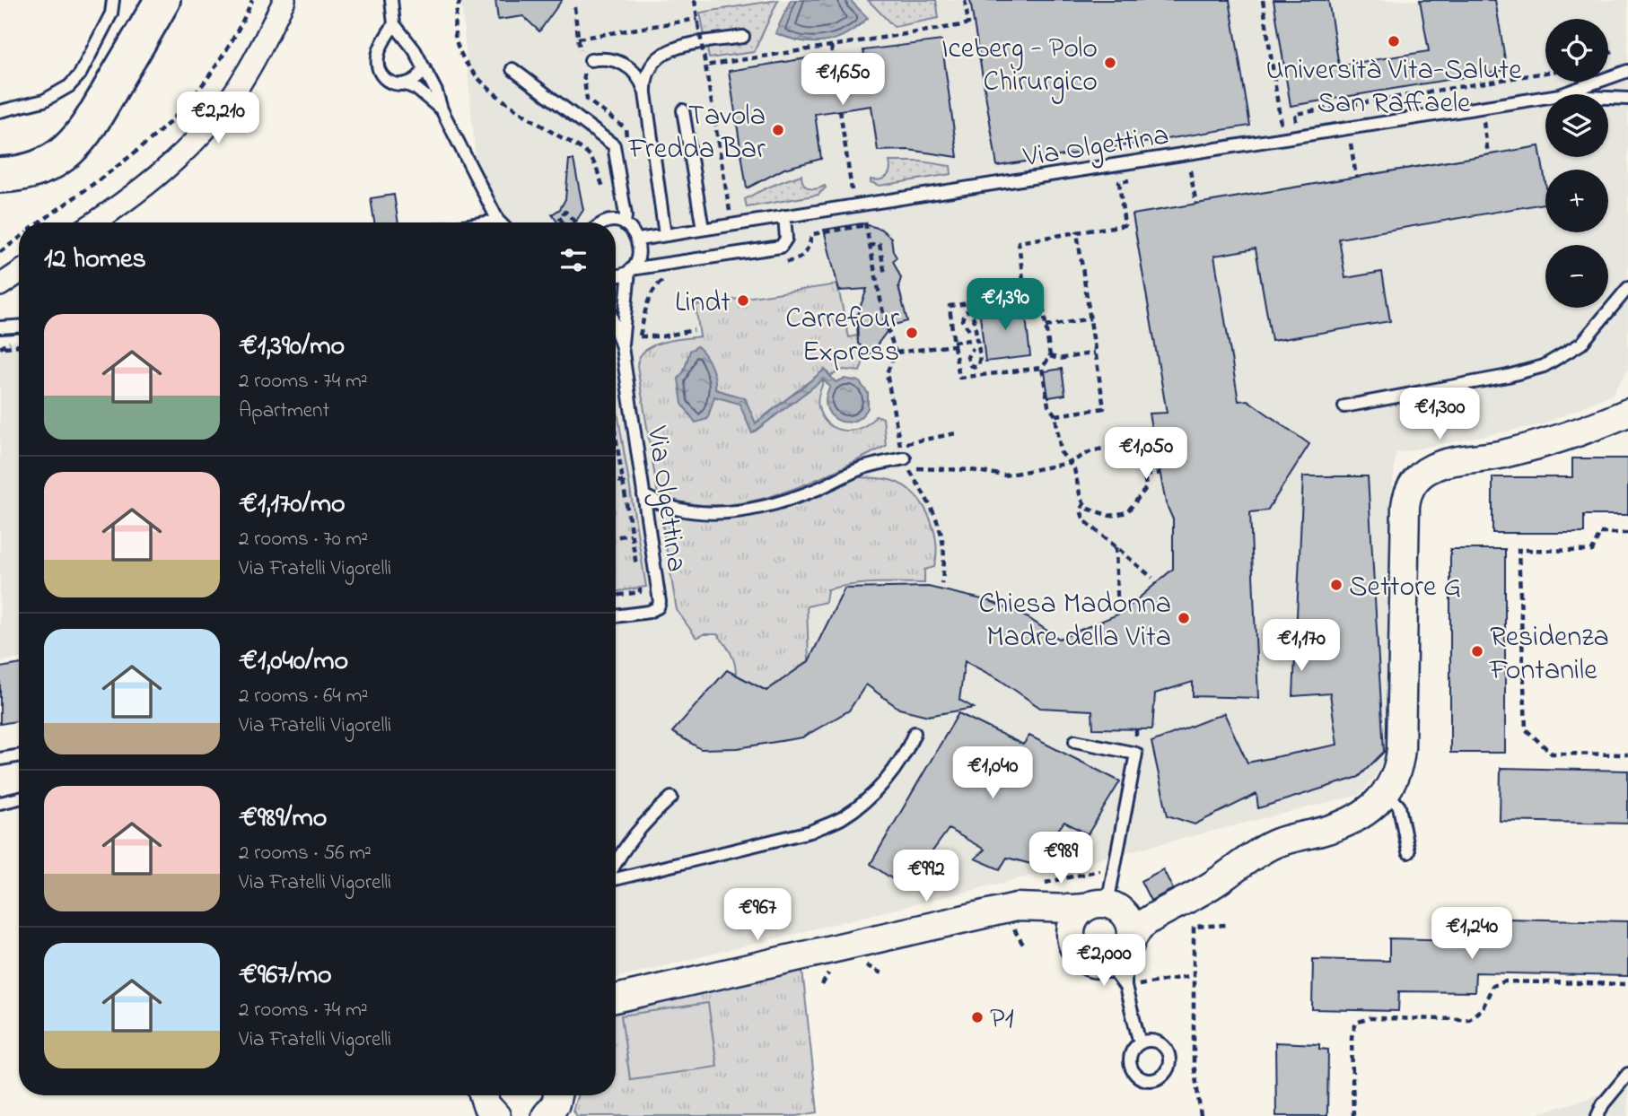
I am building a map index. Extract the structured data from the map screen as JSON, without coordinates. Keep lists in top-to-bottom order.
{
  "streets": {
    "lane": ["Via Olgettina"]
  },
  "places": [
    "Università Vita-Salute San Raffaele",
    "Iceberg - Polo Chirurgico",
    "Tavola Fredda Bar",
    "Lindt",
    "Carrefour Express",
    "Settore G",
    "Chiesa Madonna Madre della Vita",
    "Residenza Fontanile",
    "P1"
  ],
  "page": {
    "map_buttons": ["+", "−"],
    "price": [
      "€1,650",
      "€2,210",
      "€1,390",
      "€1,300",
      "€1,050",
      "€1,170",
      "€1,040",
      "€989",
      "€992",
      "€967",
      "€1,240",
      "€2,000"
    ],
    "heading": "12 homes",
    "list": [
      {
        "name": "€1,390/mo",
        "note": "2 rooms · 74 m² · Apartment"
      },
      {
        "name": "€1,170/mo",
        "note": "2 rooms · 70 m² · Via Fratelli Vigorelli"
      },
      {
        "name": "€1,040/mo",
        "note": "2 rooms · 64 m² · Via Fratelli Vigorelli"
      },
      {
        "name": "€989/mo",
        "note": "2 rooms · 56 m² · Via Fratelli Vigorelli"
      },
      {
        "name": "€967/mo",
        "note": "2 rooms · 74 m² · Via Fratelli Vigorelli"
      }
    ]
  }
}
